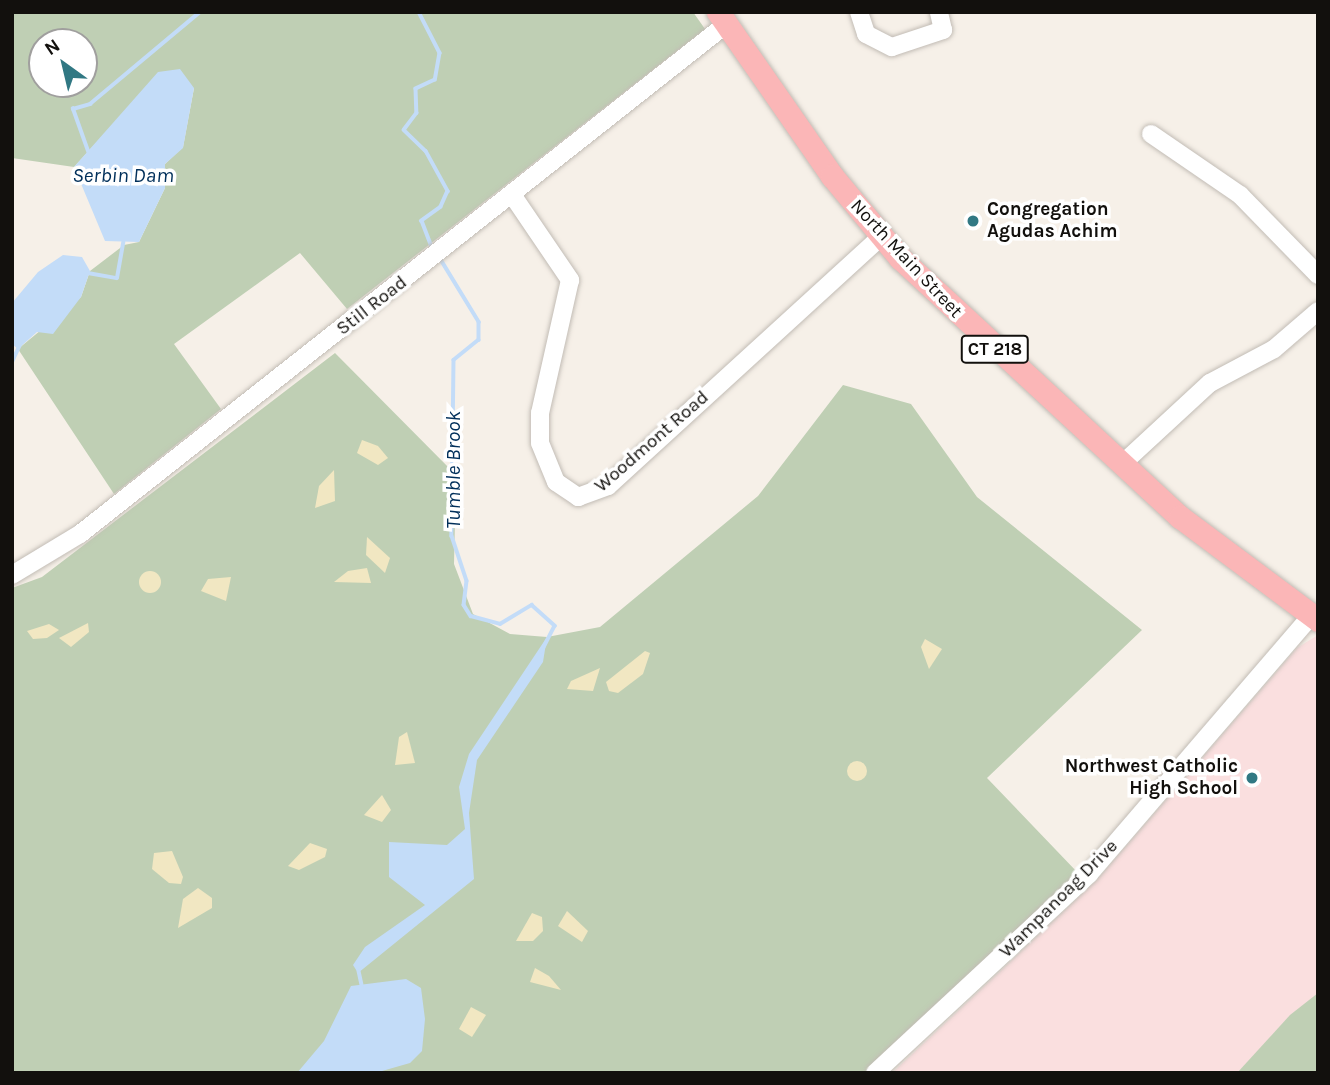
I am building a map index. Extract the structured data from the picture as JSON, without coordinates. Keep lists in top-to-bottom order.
{
  "streets": {
    "main road": ["North Main Street", "CT 218"],
    "street": ["Still Road", "Woodmont Road", "Wampanoag Drive"]
  },
  "crossings": [
    ["North Main Street", "Still Road"],
    ["North Main Street", "Woodmont Road"],
    ["North Main Street", "Wampanoag Drive"],
    ["Still Road", "Woodmont Road"]
  ],
  "water": ["Serbin Dam", "Tumble Brook"],
  "places": ["Congregation Agudas Achim", "Northwest Catholic High School"],
  "north": "top left"
}
